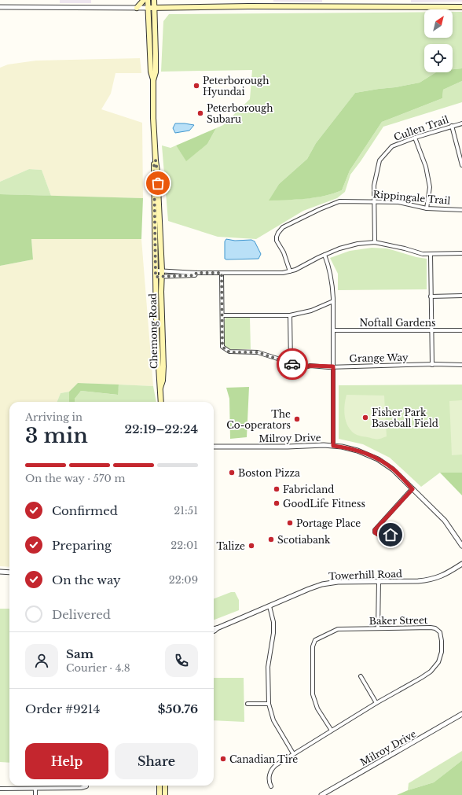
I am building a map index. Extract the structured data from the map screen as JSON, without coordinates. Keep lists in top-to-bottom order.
{
  "streets": {
    "main road": ["Chemong Road"],
    "street": [
      "Cullen Trail",
      "Rippingale Trail",
      "Noftall Gardens",
      "Grange Way",
      "Milroy Drive",
      "Towerhill Road",
      "Baker Street"
    ]
  },
  "crossings": [
    ["Cullen Trail", "Rippingale Trail"]
  ],
  "places": [
    "Peterborough Hyundai",
    "Peterborough Subaru",
    "Fisher Park Baseball Field",
    "The Co-operators",
    "Boston Pizza",
    "Fabricland",
    "GoodLife Fitness",
    "Portage Place",
    "Scotiabank",
    "Talize",
    "Canadian Tire"
  ],
  "north": "top right",
  "page": {
    "heading": ["3 min", "Arriving in", "22:19–22:24"],
    "panel": [
      "Sam",
      "Courier · 4.8",
      "Order #9214",
      "$50.76"
    ],
    "bar": "On the way · 570 m",
    "list": [
      ["Confirmed", "21:51"],
      ["Preparing", "22:01"],
      ["On the way", "22:09"],
      "Delivered"
    ],
    "buttons": ["Help", "Share"]
  }
}
